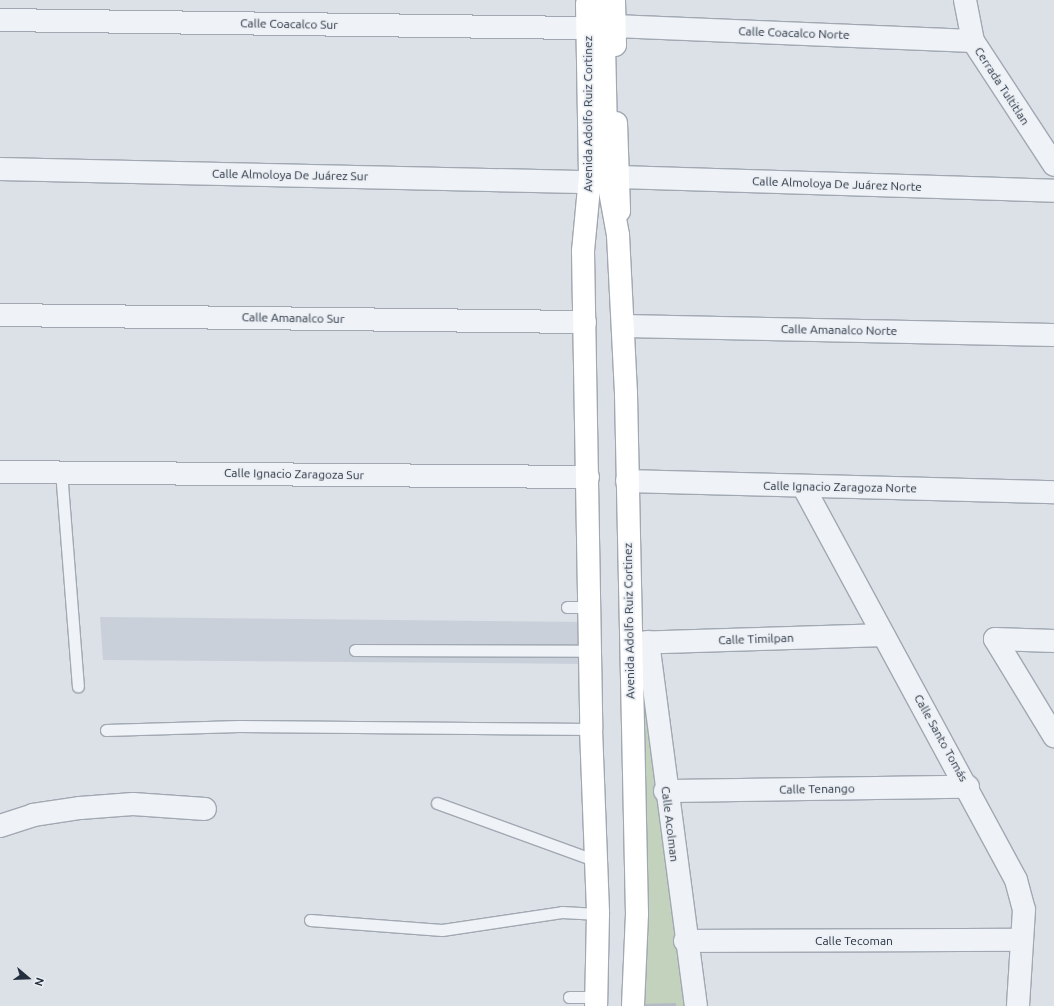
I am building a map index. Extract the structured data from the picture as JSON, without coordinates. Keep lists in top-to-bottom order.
{
  "streets": {
    "main road": ["Avenida Adolfo Ruiz Cortinez"],
    "street": [
      "Calle Coacalco Sur",
      "Calle Coacalco Norte",
      "Cerrada Tultitlan",
      "Calle Almoloya De Juárez Sur",
      "Calle Almoloya De Juárez Norte",
      "Calle Amanalco Sur",
      "Calle Amanalco Norte",
      "Calle Ignacio Zaragoza Sur",
      "Calle Ignacio Zaragoza Norte",
      "Calle Timilpan",
      "Calle Santo Tomás",
      "Calle Tenango",
      "Calle Acolman",
      "Calle Tecoman"
    ]
  },
  "crossings": [
    ["Calle Coacalco Sur", "Avenida Adolfo Ruiz Cortinez"],
    ["Calle Coacalco Norte", "Cerrada Tultitlan"],
    ["Calle Coacalco Norte", "Avenida Adolfo Ruiz Cortinez"],
    ["Avenida Adolfo Ruiz Cortinez", "Calle Almoloya De Juárez Sur"],
    ["Avenida Adolfo Ruiz Cortinez", "Calle Almoloya De Juárez Norte"],
    ["Avenida Adolfo Ruiz Cortinez", "Calle Amanalco Sur"],
    ["Avenida Adolfo Ruiz Cortinez", "Calle Amanalco Norte"],
    ["Avenida Adolfo Ruiz Cortinez", "Calle Ignacio Zaragoza Sur"],
    ["Avenida Adolfo Ruiz Cortinez", "Calle Ignacio Zaragoza Norte"],
    ["Avenida Adolfo Ruiz Cortinez", "Calle Timilpan"],
    ["Avenida Adolfo Ruiz Cortinez", "Calle Acolman"],
    ["Calle Almoloya De Juárez Sur", "Calle Almoloya De Juárez Norte"],
    ["Calle Ignacio Zaragoza Norte", "Calle Santo Tomás"],
    ["Calle Timilpan", "Calle Santo Tomás"],
    ["Calle Timilpan", "Calle Acolman"],
    ["Calle Santo Tomás", "Calle Tenango"],
    ["Calle Santo Tomás", "Calle Tecoman"],
    ["Calle Tenango", "Calle Acolman"],
    ["Calle Acolman", "Calle Tecoman"]
  ],
  "north": "right"
}
